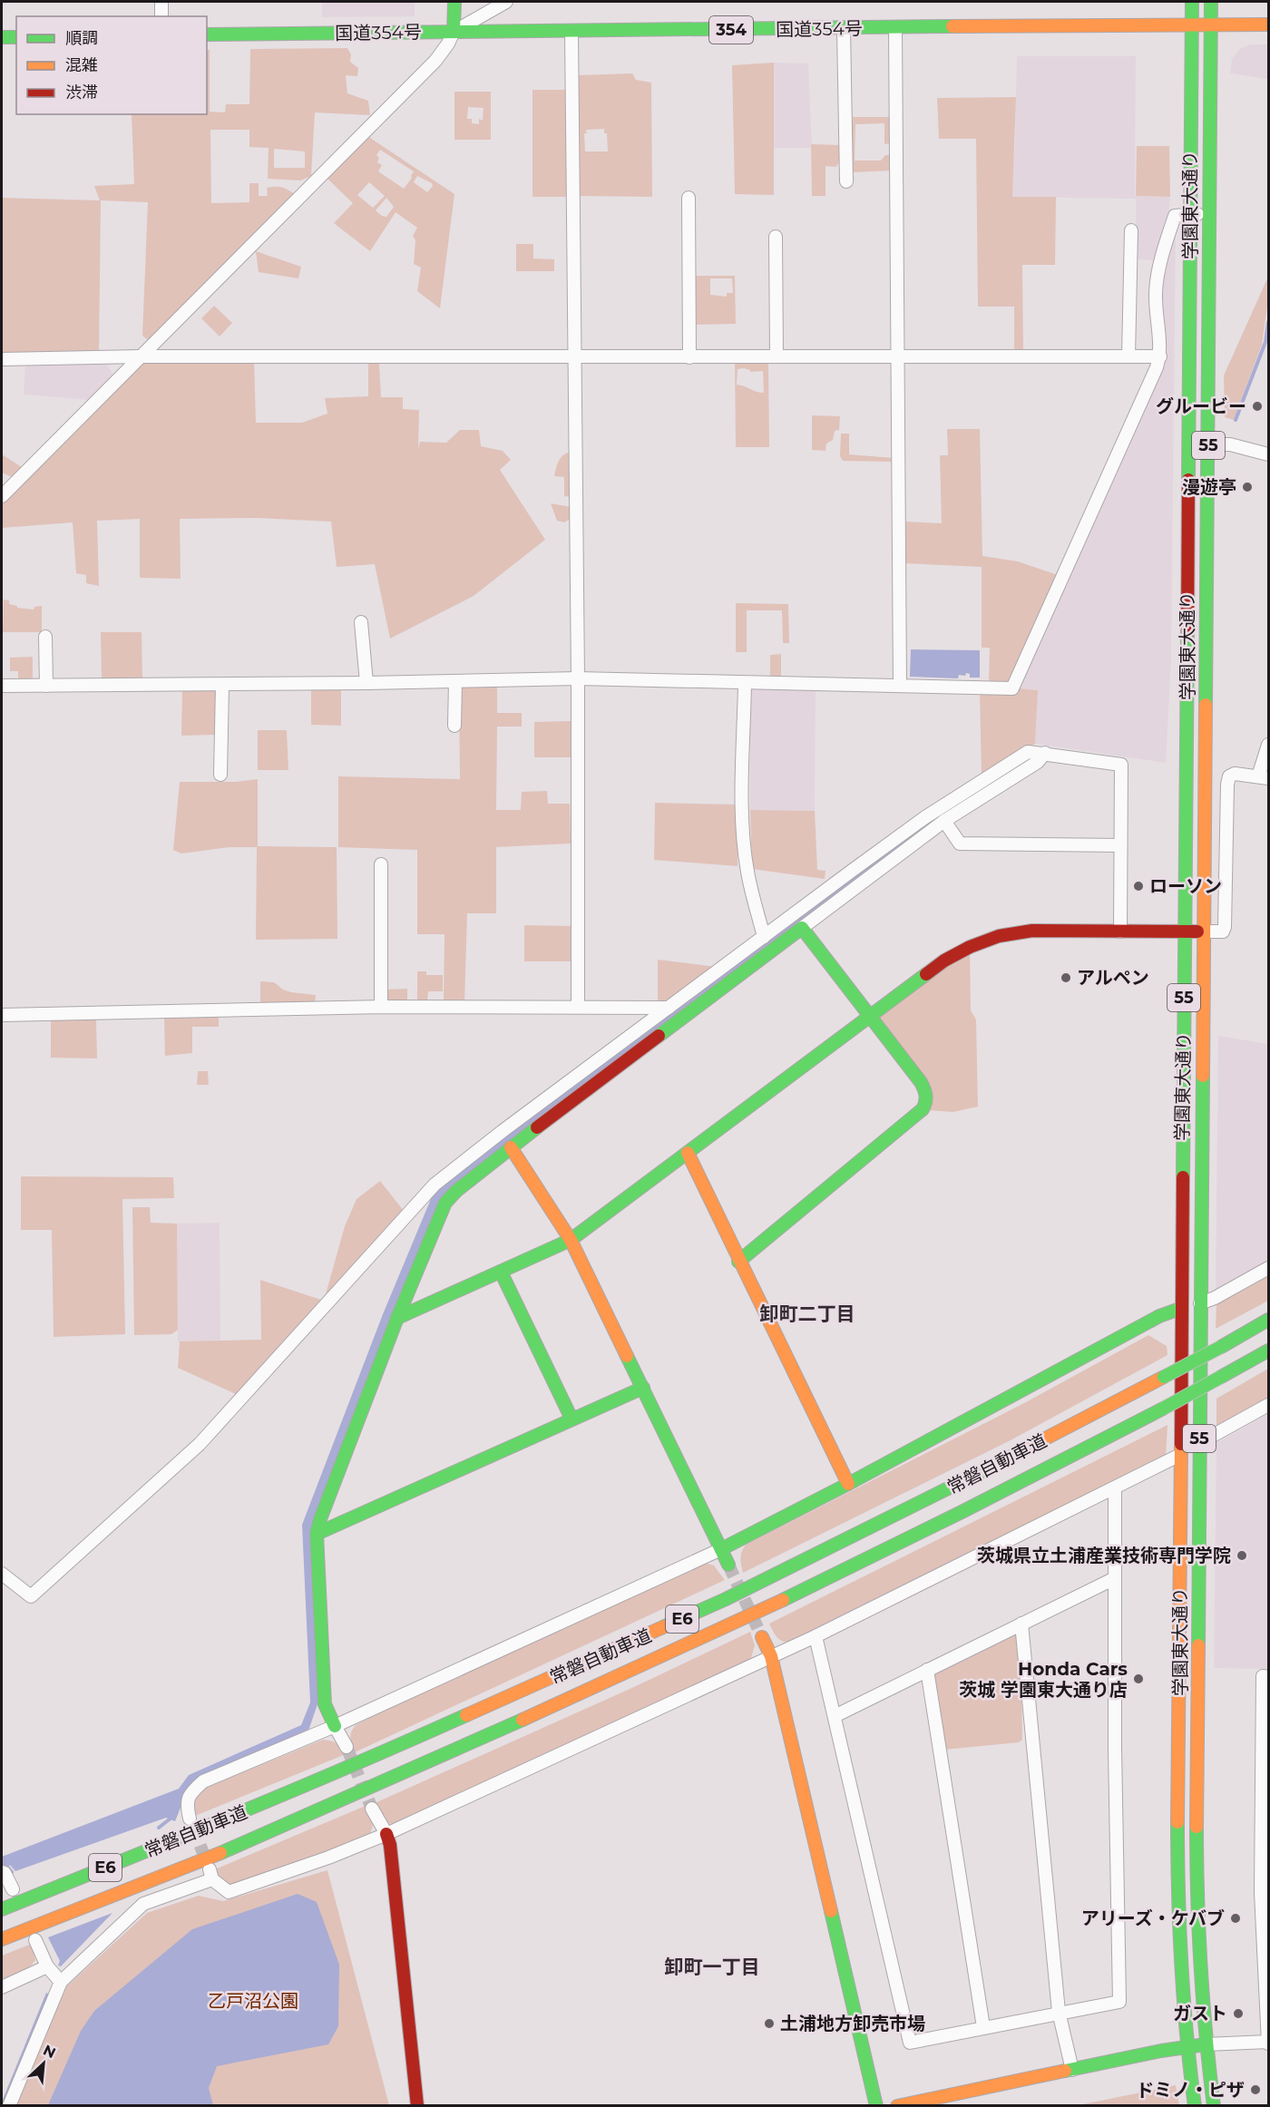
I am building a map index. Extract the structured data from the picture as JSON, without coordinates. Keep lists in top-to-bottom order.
{
  "streets": {
    "main road": [
      "国道354号",
      "354",
      "学園東大通り",
      "55",
      "常磐自動車道",
      "E6"
    ]
  },
  "crossings": [
    ["国道354号", "学園東大通り"]
  ],
  "districts": ["卸町二丁目", "卸町一丁目"],
  "parks": ["乙戸沼公園"],
  "places": [
    "グルービー",
    "漫遊亭",
    "ローソン",
    "アルペン",
    "茨城県立土浦産業技術専門学院",
    "Honda Cars 茨城 学園東大通り店",
    "アリーズ・ケバブ",
    "ガスト",
    "土浦地方卸売市場",
    "ドミノ・ピザ"
  ],
  "legend": ["順調", "混雑", "渋滞"],
  "north": "top right"
}
